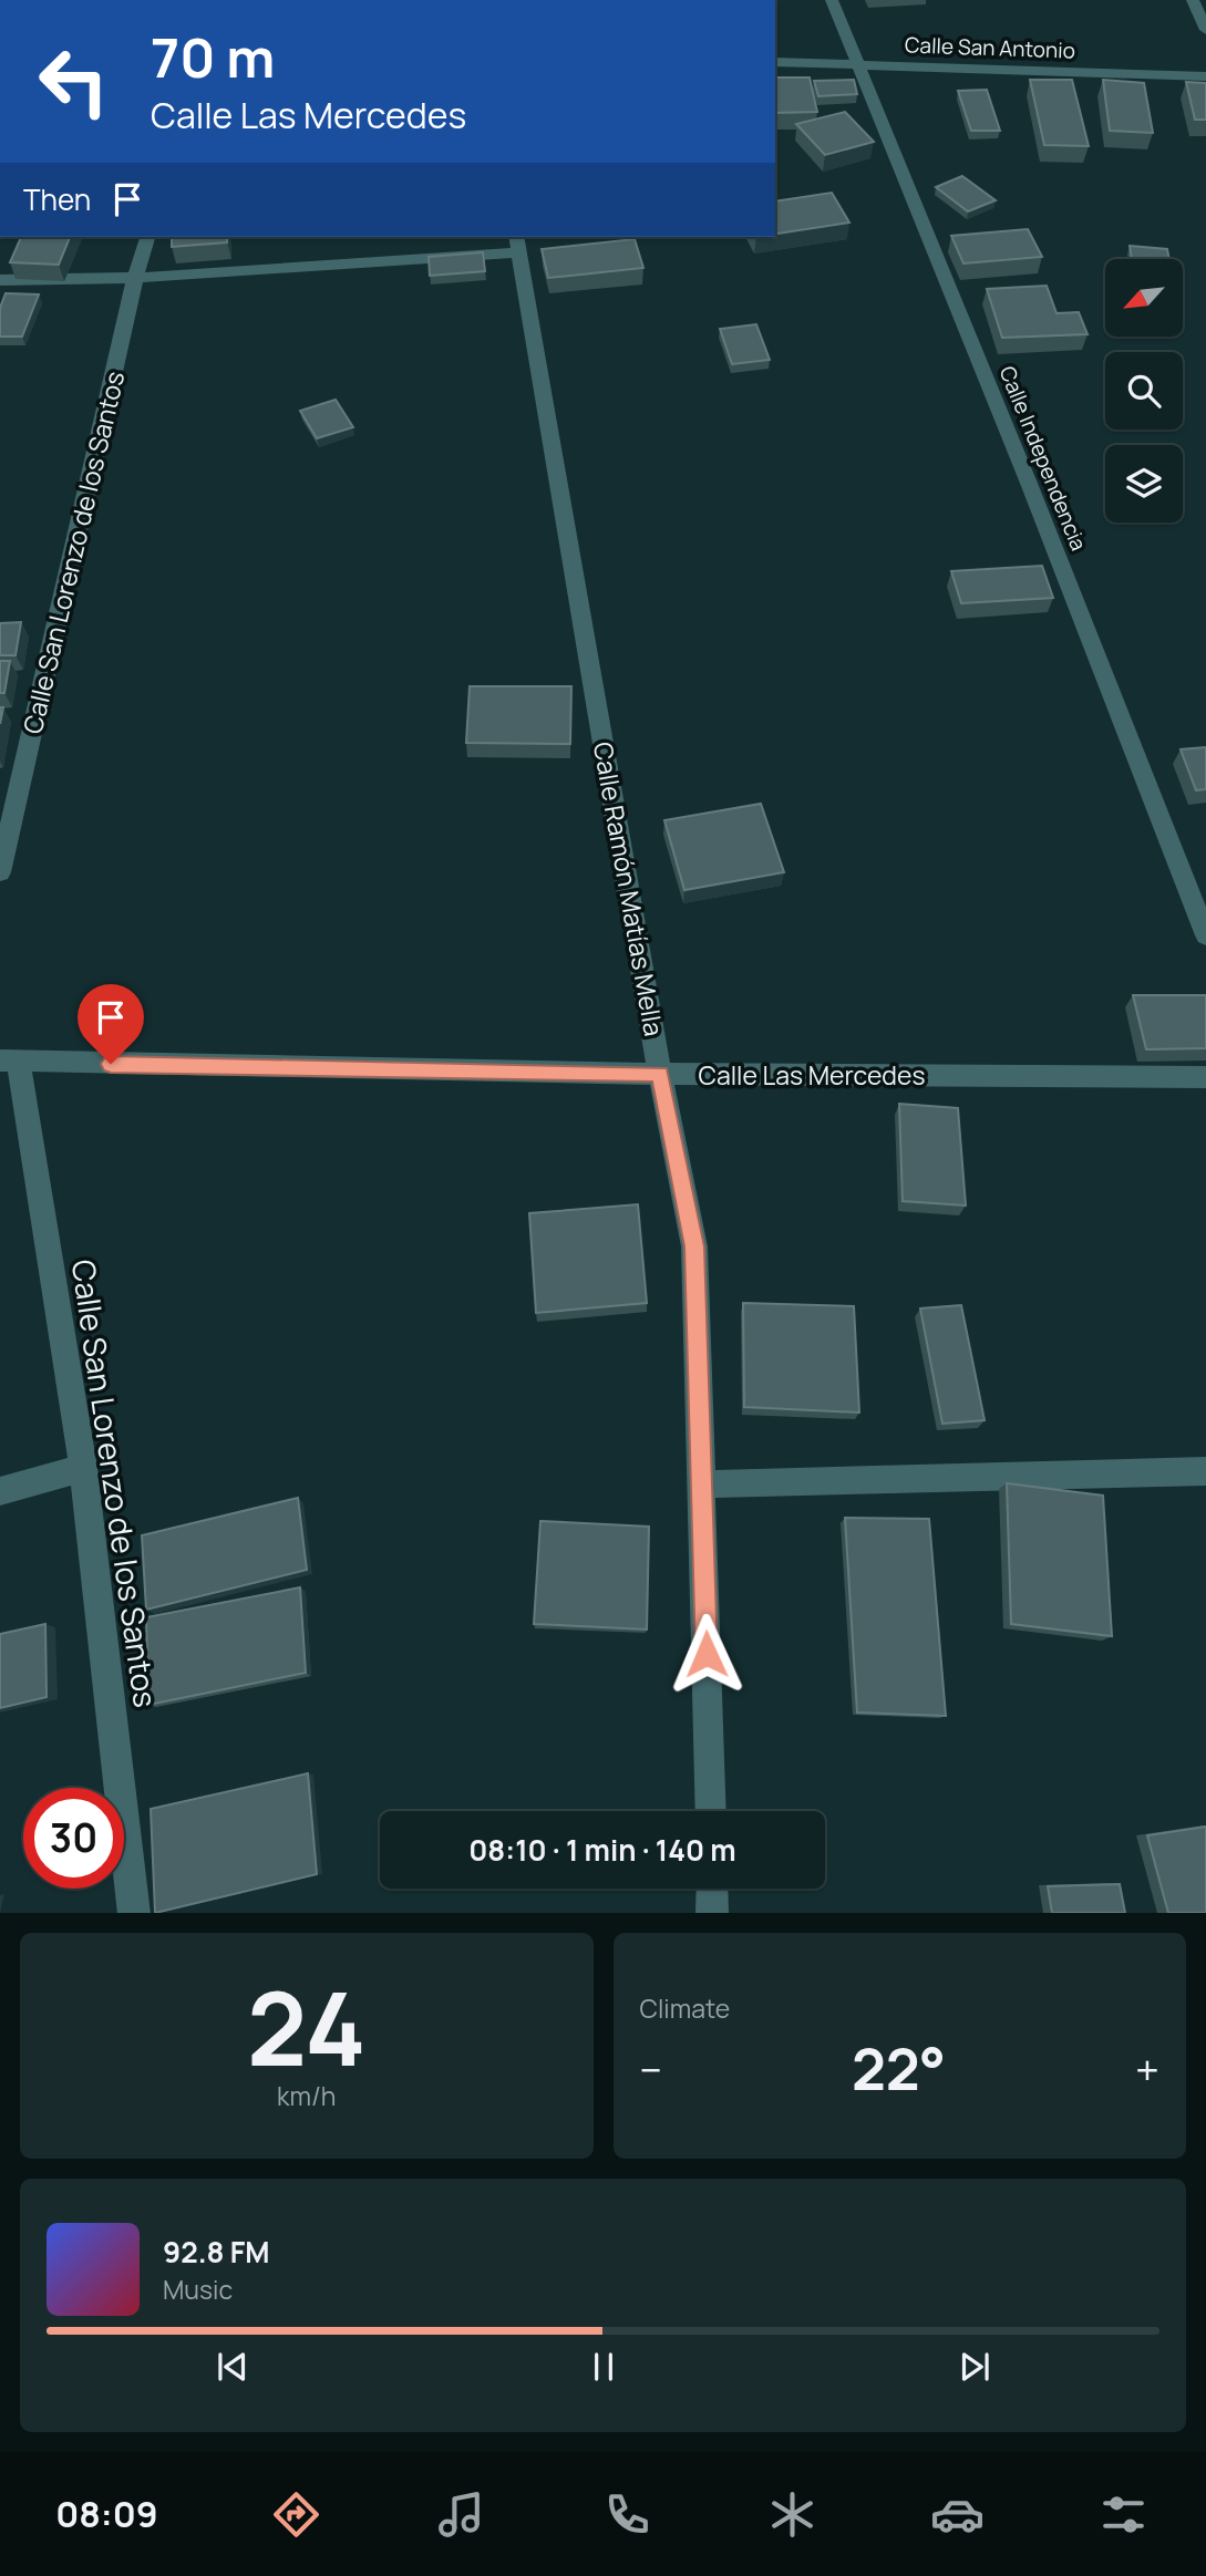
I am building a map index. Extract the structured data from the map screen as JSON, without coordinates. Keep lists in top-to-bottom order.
{
  "streets": {
    "street": [
      "Calle San Antonio",
      "Calle Independencia",
      "Calle San Lorenzo de los Santos",
      "Calle Ramón Matías Mella",
      "Calle Las Mercedes"
    ]
  },
  "crossings": [
    ["Calle San Antonio", "Calle Independencia"],
    ["Calle San Lorenzo de los Santos", "Calle Las Mercedes"],
    ["Calle Ramón Matías Mella", "Calle Las Mercedes"]
  ],
  "north": "bottom left",
  "page": {
    "turn": ["70 m", "Calle Las Mercedes"],
    "then": "Then",
    "limit": "30",
    "trip": "08:10 · 1 min · 140 m",
    "tile": [
      ["24", "km/h"],
      "Climate"
    ],
    "heat": ["−", "22°", "+"],
    "song": ["92.8 FM", "Music"],
    "tabs": "08:09"
  }
}
